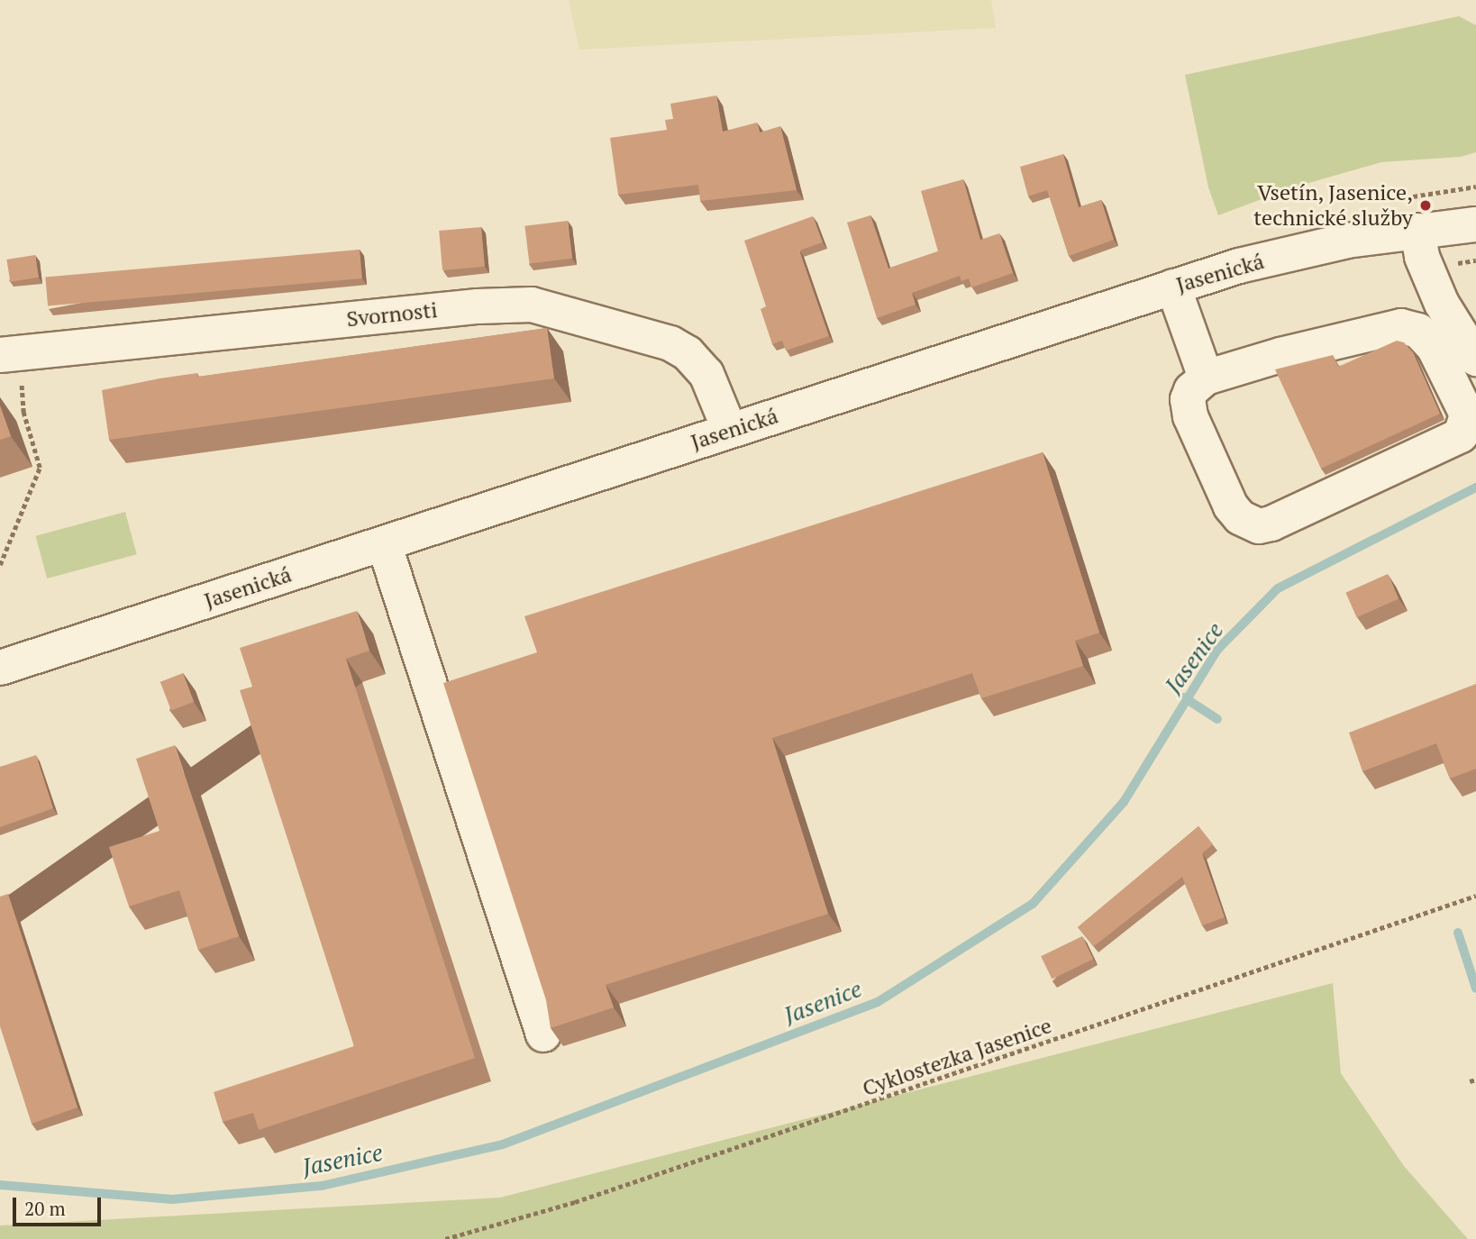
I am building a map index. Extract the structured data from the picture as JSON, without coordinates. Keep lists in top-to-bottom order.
{
  "streets": {
    "street": ["Jasenická", "Svornosti"],
    "path": ["Cyklostezka Jasenice"]
  },
  "crossings": [
    ["Jasenická", "Svornosti"]
  ],
  "water": ["Jasenice"],
  "places": ["Vsetín, Jasenice, technické služby"],
  "scale_bar": "20 m"
}
